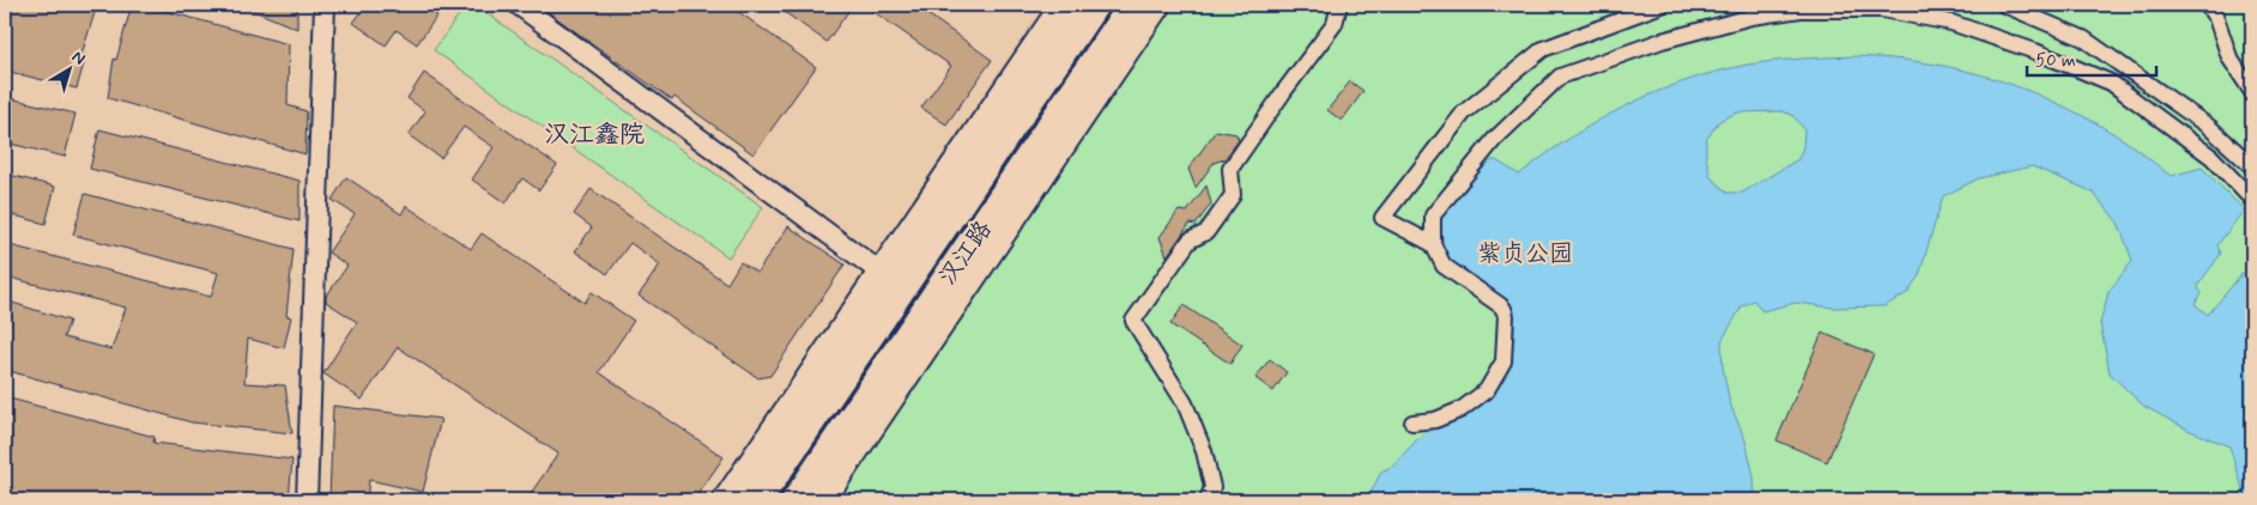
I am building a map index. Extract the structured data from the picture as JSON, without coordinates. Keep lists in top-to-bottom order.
{
  "streets": {
    "main road": ["汉江路"]
  },
  "districts": ["汉江鑫院"],
  "parks": ["紫贞公园"],
  "scale_bar": "50 m",
  "north": "top right"
}
